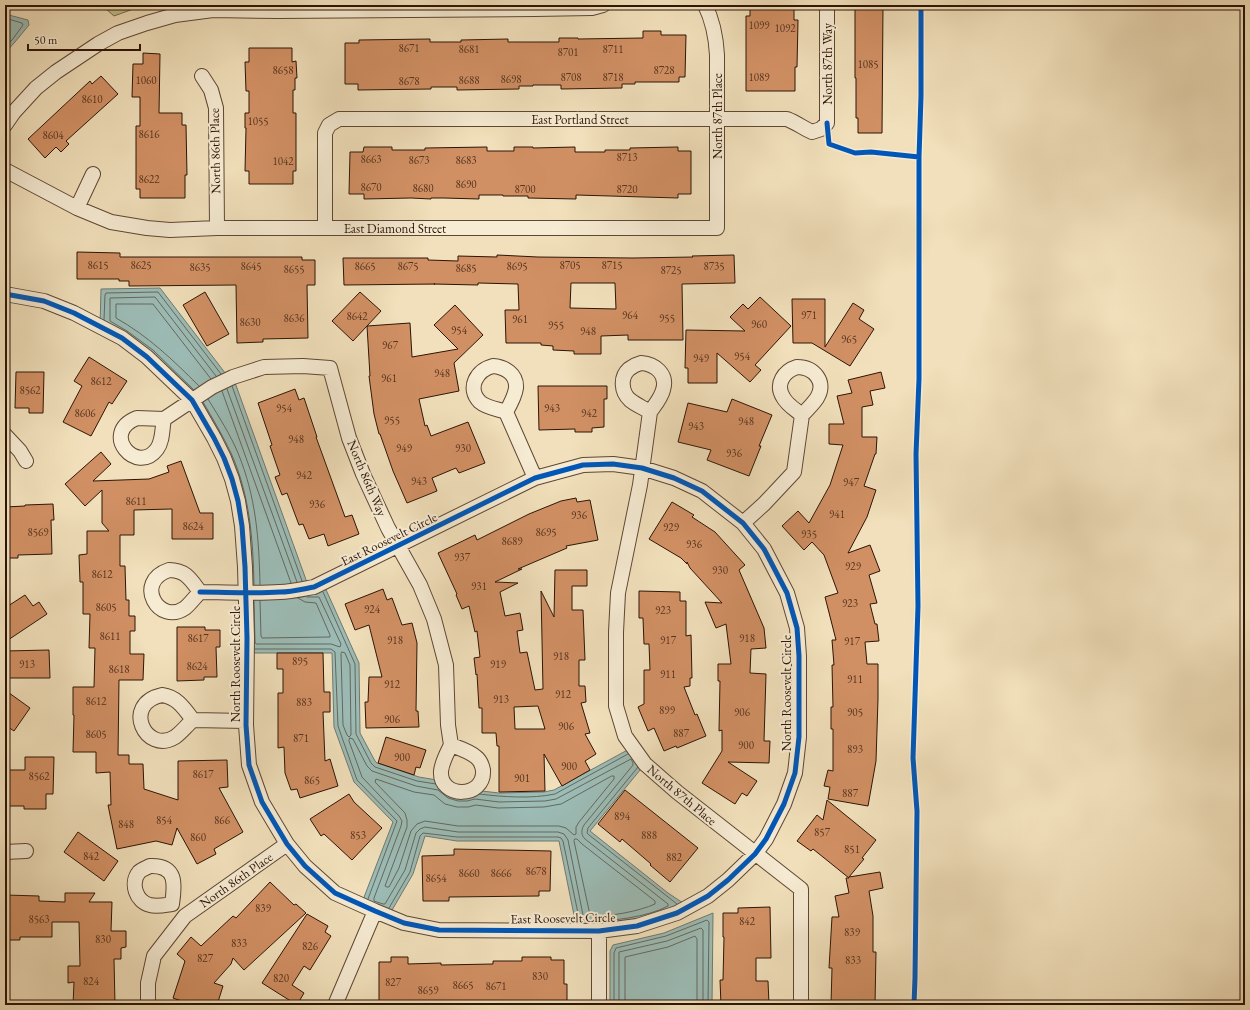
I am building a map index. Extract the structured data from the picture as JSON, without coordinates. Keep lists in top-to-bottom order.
{
  "streets": {
    "street": [
      "North 87th Way",
      "North 87th Place",
      "East Portland Street",
      "North 86th Place",
      "East Diamond Street",
      "North 86th Way",
      "East Roosevelt Circle",
      "North Roosevelt Circle"
    ]
  },
  "crossings": [
    ["North 87th Way", "East Portland Street"],
    ["North 87th Place", "East Portland Street"],
    ["North 87th Place", "East Diamond Street"],
    ["North 87th Place", "East Roosevelt Circle"],
    ["North 87th Place", "North Roosevelt Circle"],
    ["East Portland Street", "East Diamond Street"],
    ["North 86th Place", "East Diamond Street"],
    ["North 86th Place", "North Roosevelt Circle"],
    ["North 86th Way", "East Roosevelt Circle"],
    ["North 86th Way", "North Roosevelt Circle"],
    ["East Roosevelt Circle", "North Roosevelt Circle"]
  ],
  "house_numbers": [
    "1099",
    "1092",
    "8671",
    "8681",
    "8711",
    "8701",
    "1085",
    "8658",
    "8728",
    "8708",
    "8718",
    "1089",
    "8698",
    "1060",
    "8688",
    "8678",
    "8610",
    "1055",
    "8616",
    "8604",
    "8713",
    "8663",
    "8673",
    "8683",
    "1042",
    "8622",
    "8690",
    "8670",
    "8680",
    "8700",
    "8720",
    "8615",
    "8625",
    "8705",
    "8715",
    "8645",
    "8665",
    "8675",
    "8695",
    "8735",
    "8635",
    "8685",
    "8655",
    "8725",
    "964",
    "971",
    "8642",
    "8636",
    "955",
    "961",
    "8630",
    "960",
    "955",
    "954",
    "948",
    "965",
    "967",
    "954",
    "949",
    "948",
    "961",
    "8612",
    "8562",
    "954",
    "943",
    "8606",
    "942",
    "955",
    "948",
    "943",
    "948",
    "949",
    "930",
    "936",
    "942",
    "943",
    "947",
    "8611",
    "936",
    "941",
    "936",
    "8624",
    "929",
    "8569",
    "8695",
    "935",
    "8689",
    "936",
    "937",
    "929",
    "930",
    "8612",
    "931",
    "923",
    "8605",
    "924",
    "923",
    "8611",
    "8617",
    "918",
    "918",
    "917",
    "917",
    "918",
    "895",
    "913",
    "919",
    "8624",
    "8618",
    "911",
    "911",
    "912",
    "912",
    "913",
    "8612",
    "883",
    "899",
    "906",
    "905",
    "906",
    "906",
    "887",
    "8605",
    "871",
    "900",
    "893",
    "900",
    "900",
    "8617",
    "8562",
    "901",
    "865",
    "887",
    "894",
    "854",
    "866",
    "848",
    "857",
    "853",
    "888",
    "860",
    "851",
    "842",
    "882",
    "8678",
    "8660",
    "8666",
    "8654",
    "839",
    "8563",
    "842",
    "839",
    "830",
    "833",
    "826",
    "827",
    "833",
    "830",
    "820",
    "824",
    "827",
    "8665",
    "8671",
    "8659"
  ],
  "scale_bar": "50 m"
}
